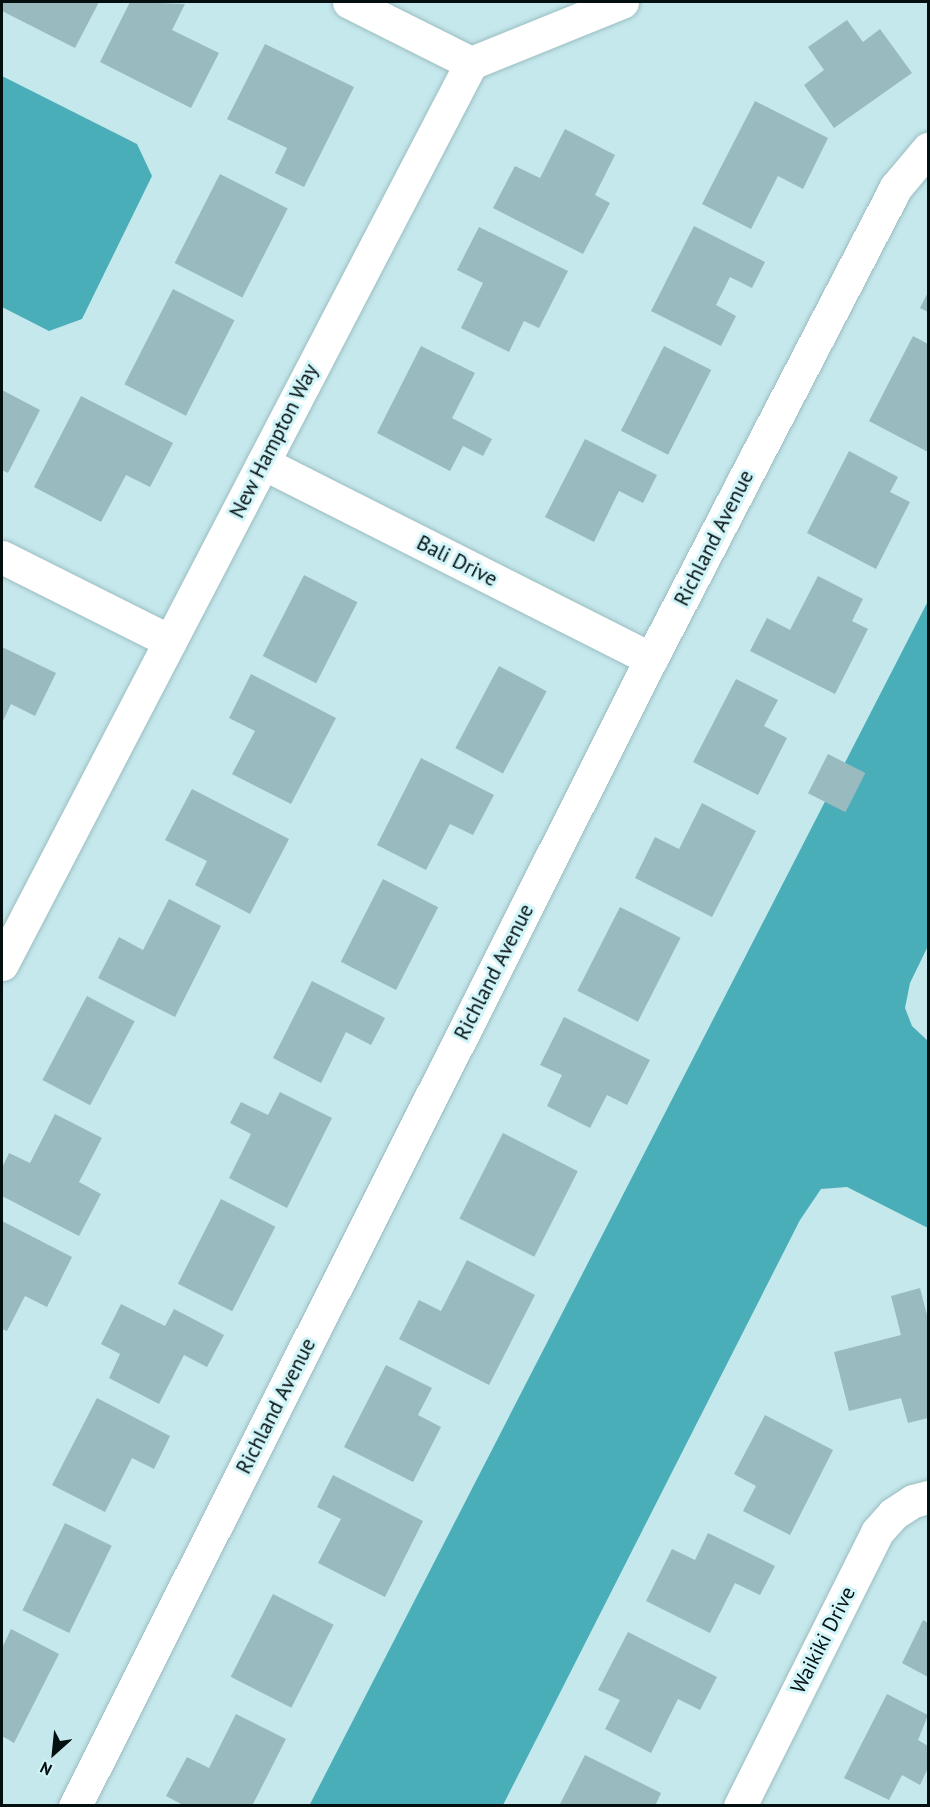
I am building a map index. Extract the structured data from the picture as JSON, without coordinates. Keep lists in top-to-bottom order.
{
  "streets": {
    "street": [
      "New Hampton Way",
      "Richland Avenue",
      "Bali Drive",
      "Waikiki Drive"
    ]
  },
  "crossings": [
    ["New Hampton Way", "Bali Drive"],
    ["Richland Avenue", "Bali Drive"]
  ],
  "north": "bottom left"
}
